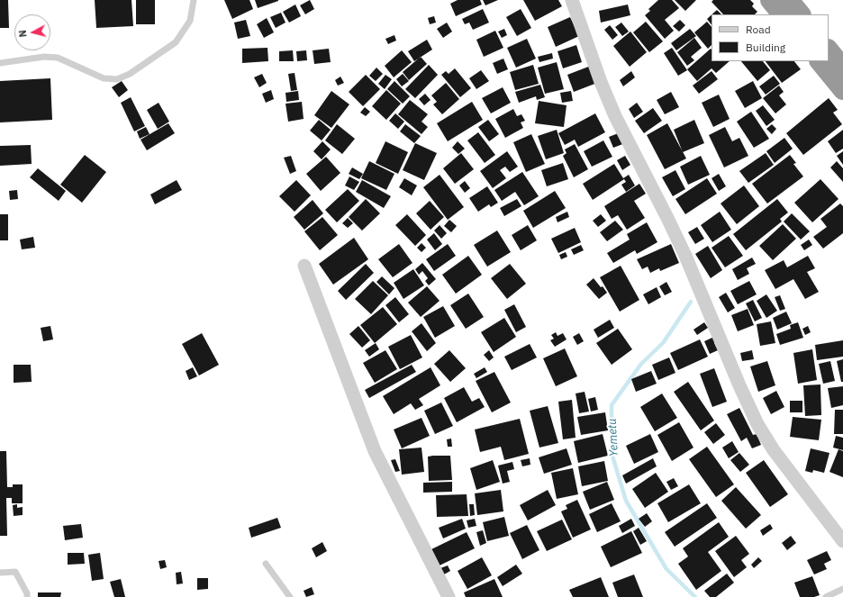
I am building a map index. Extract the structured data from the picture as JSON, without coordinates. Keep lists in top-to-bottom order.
{
  "water": ["Yemetu"],
  "legend": ["Road", "Building"],
  "north": "left"
}
